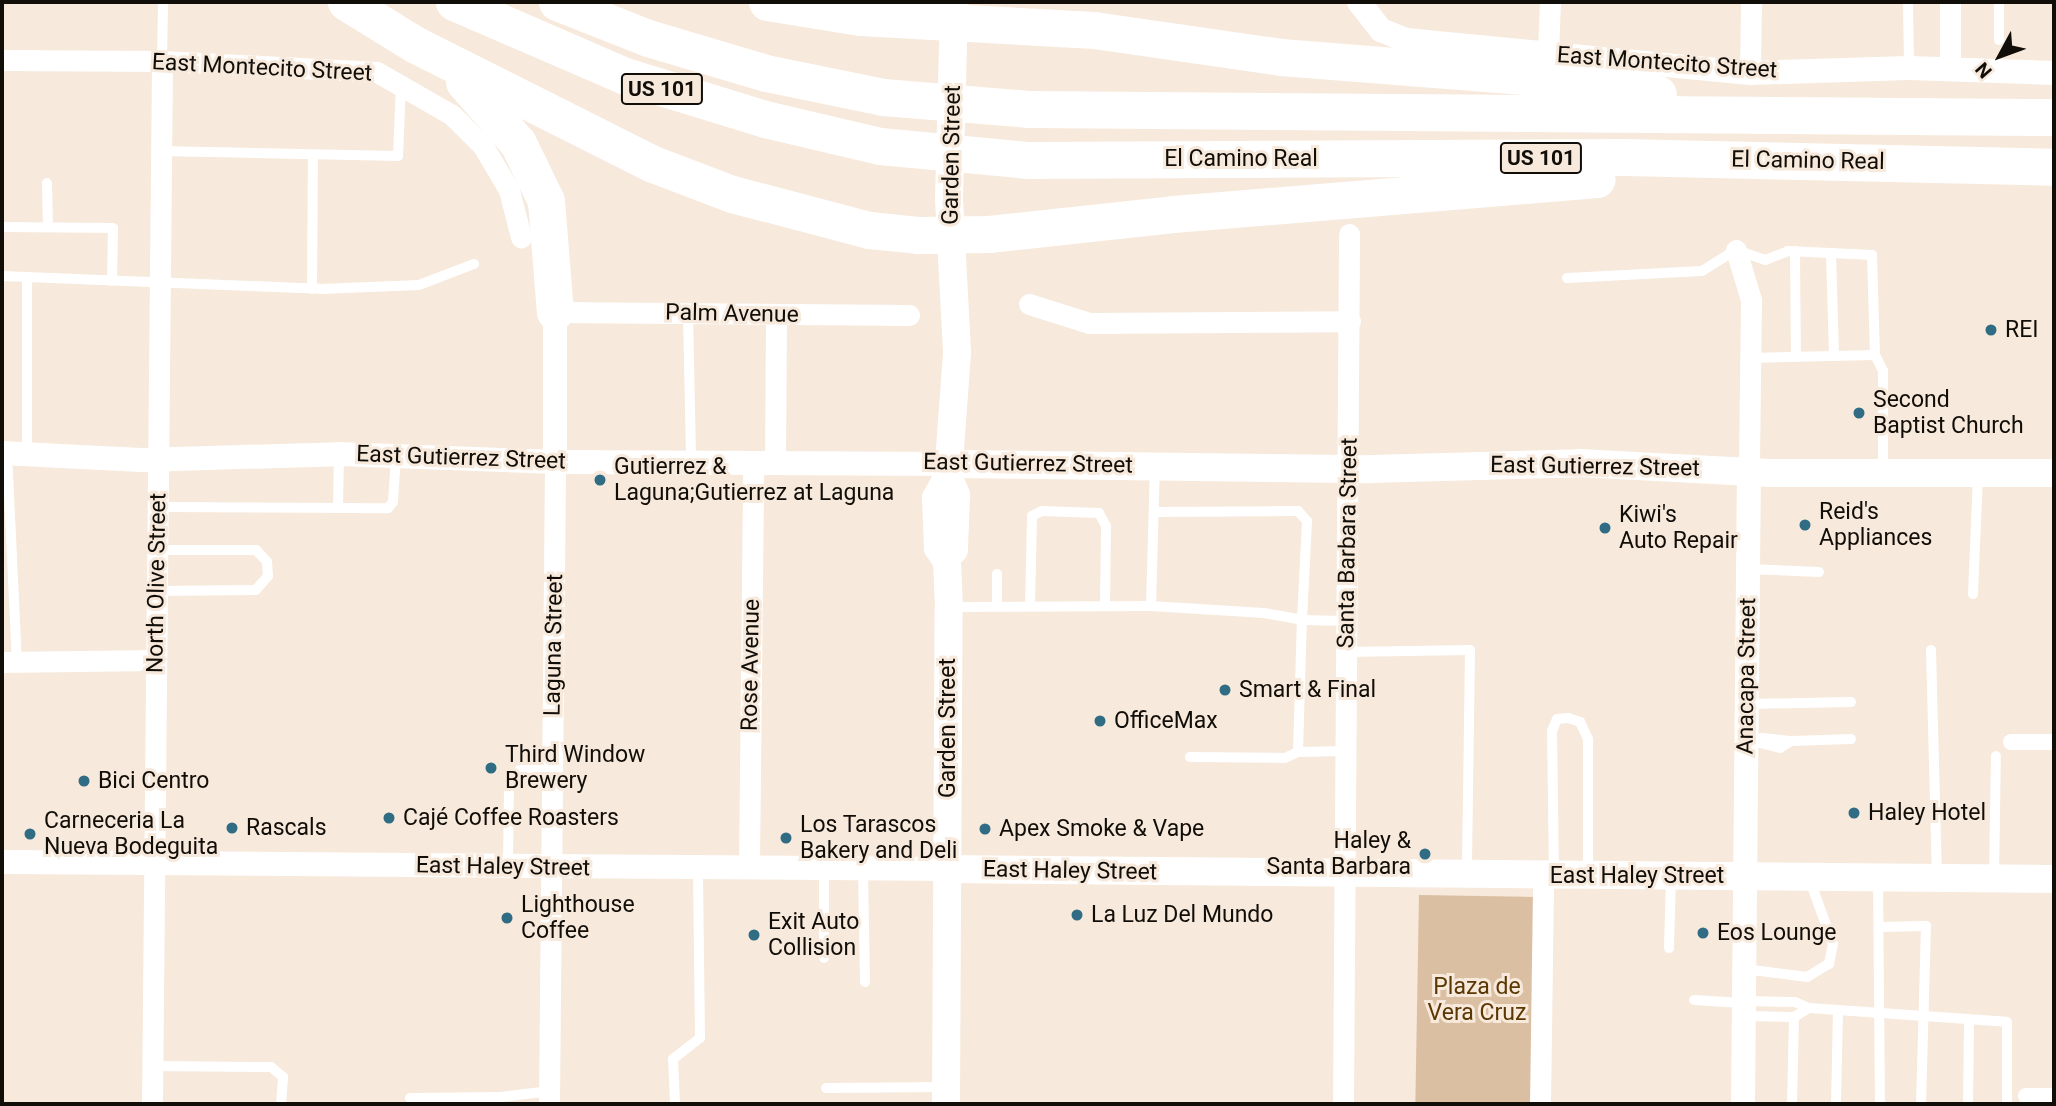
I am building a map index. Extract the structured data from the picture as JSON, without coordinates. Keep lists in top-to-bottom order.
{
  "streets": {
    "highway": ["US 101", "El Camino Real"],
    "main road": ["Garden Street", "East Gutierrez Street", "East Haley Street"],
    "street": [
      "East Montecito Street",
      "Palm Avenue",
      "Santa Barbara Street",
      "North Olive Street",
      "Laguna Street",
      "Rose Avenue",
      "Anacapa Street"
    ]
  },
  "crossings": [
    ["East Montecito Street", "North Olive Street"],
    ["Garden Street", "East Gutierrez Street"],
    ["Garden Street", "East Haley Street"],
    ["Palm Avenue", "Laguna Street"],
    ["Palm Avenue", "Rose Avenue"],
    ["East Gutierrez Street", "Santa Barbara Street"],
    ["East Gutierrez Street", "North Olive Street"],
    ["East Gutierrez Street", "Laguna Street"],
    ["East Gutierrez Street", "Rose Avenue"],
    ["East Gutierrez Street", "Anacapa Street"],
    ["Santa Barbara Street", "East Haley Street"],
    ["North Olive Street", "East Haley Street"],
    ["Laguna Street", "East Haley Street"],
    ["Rose Avenue", "East Haley Street"],
    ["Anacapa Street", "East Haley Street"]
  ],
  "parks": ["Plaza de Vera Cruz"],
  "places": [
    "REI",
    "Second Baptist Church",
    "Gutierrez & Laguna;Gutierrez at Laguna",
    "Reid's Appliances",
    "Kiwi's Auto Repair",
    "Smart & Final",
    "OfficeMax",
    "Third Window Brewery",
    "Bici Centro",
    "Haley Hotel",
    "Cajé Coffee Roasters",
    "Rascals",
    "Apex Smoke & Vape",
    "Carneceria La Nueva Bodeguita",
    "Los Tarascos Bakery and Deli",
    "Haley & Santa Barbara",
    "La Luz Del Mundo",
    "Lighthouse Coffee",
    "Eos Lounge",
    "Exit Auto Collision"
  ],
  "north": "bottom left"
}
